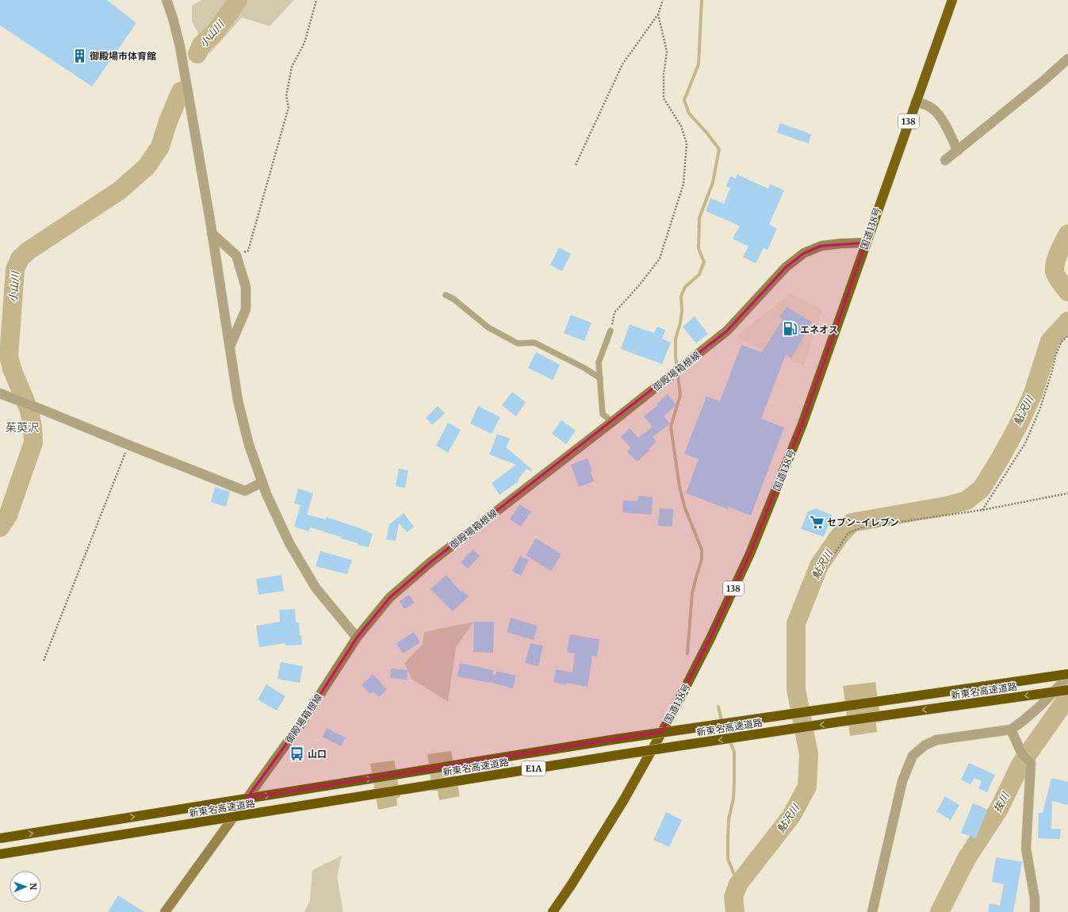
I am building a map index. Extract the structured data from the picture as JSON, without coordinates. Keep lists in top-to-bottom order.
{
  "streets": {
    "highway": [
      "138",
      "国道138号",
      "新東名高速道路",
      "E1A"
    ],
    "main road": ["御殿場箱根線"]
  },
  "crossings": [
    ["国道138号", "御殿場箱根線"]
  ],
  "districts": ["茱萸沢"],
  "water": ["小山川", "鮎沢川", "抜川"],
  "places": {
    "building": ["御殿場市体育館"],
    "fuel station": ["エネオス"],
    "supermarket": ["セブン-イレブン"],
    "bus stop": ["山口"]
  },
  "north": "right"
}
